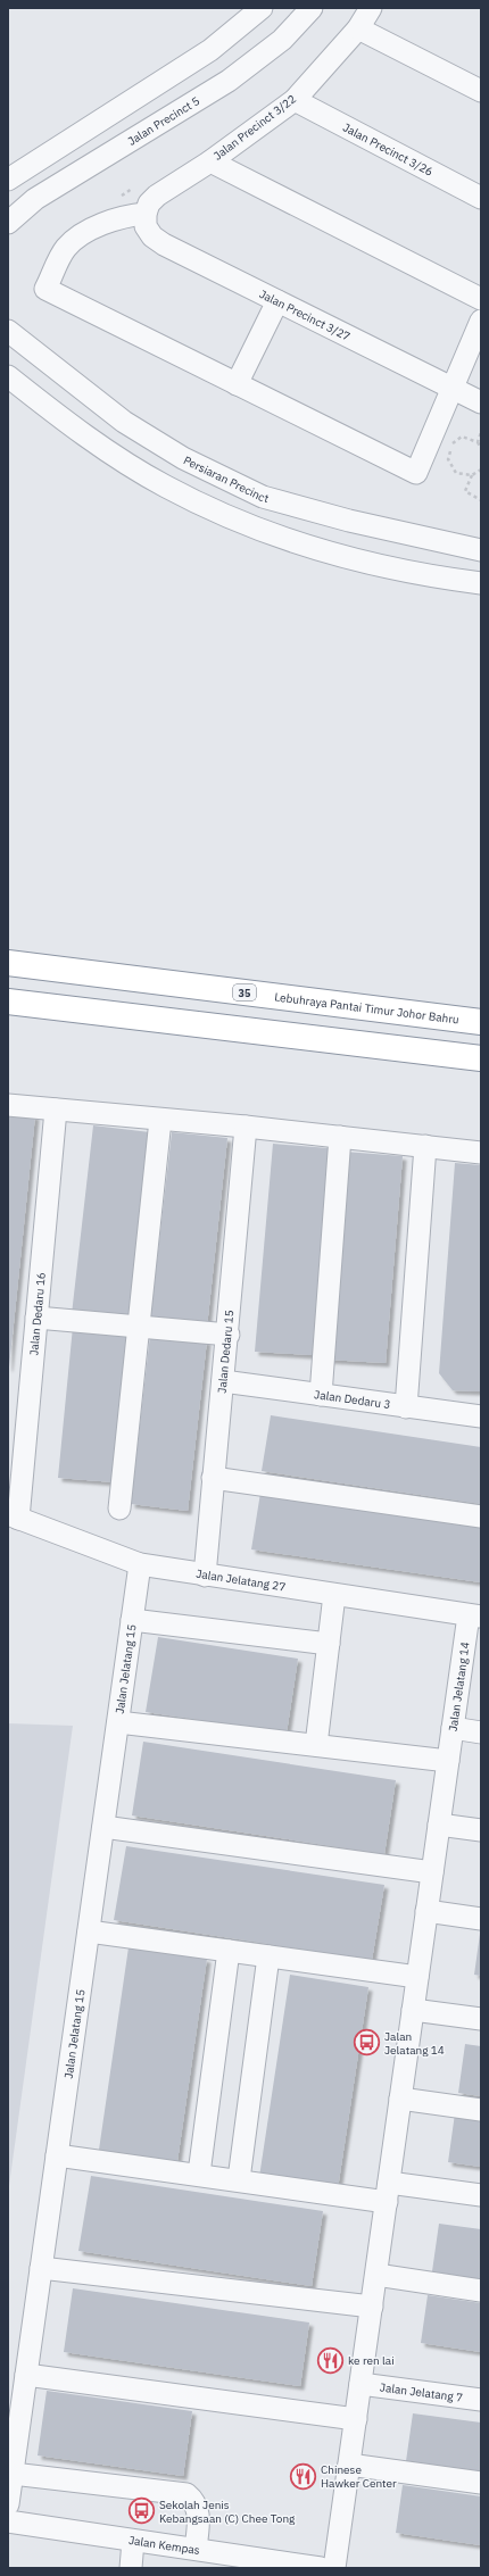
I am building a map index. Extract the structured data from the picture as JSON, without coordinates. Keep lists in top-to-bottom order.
{
  "streets": {
    "highway": ["35", "Lebuhraya Pantai Timur Johor Bahru"],
    "street": [
      "Jalan Precinct 5",
      "Jalan Precinct 3/22",
      "Jalan Precinct 3/26",
      "Jalan Precinct 3/27",
      "Persiaran Precinct",
      "Jalan Dedaru 16",
      "Jalan Dedaru 15",
      "Jalan Dedaru 3",
      "Jalan Jelatang 27",
      "Jalan Jelatang 15",
      "Jalan Jelatang 14",
      "Jalan Jelatang 7",
      "Jalan Kempas"
    ]
  },
  "crossings": [
    ["Jalan Precinct 3/22", "Jalan Precinct 3/26"],
    ["Jalan Precinct 3/22", "Jalan Precinct 3/27"],
    ["Jalan Dedaru 16", "Jalan Jelatang 27"],
    ["Jalan Dedaru 15", "Jalan Dedaru 3"],
    ["Jalan Dedaru 15", "Jalan Jelatang 27"],
    ["Jalan Jelatang 27", "Jalan Jelatang 15"],
    ["Jalan Jelatang 27", "Jalan Jelatang 14"],
    ["Jalan Jelatang 14", "Jalan Jelatang 7"]
  ],
  "places": {
    "bus stop": ["Jalan Jelatang 14", "Sekolah Jenis Kebangsaan (C) Chee Tong"],
    "restaurant": ["ke ren lai", "Chinese Hawker Center"]
  }
}
